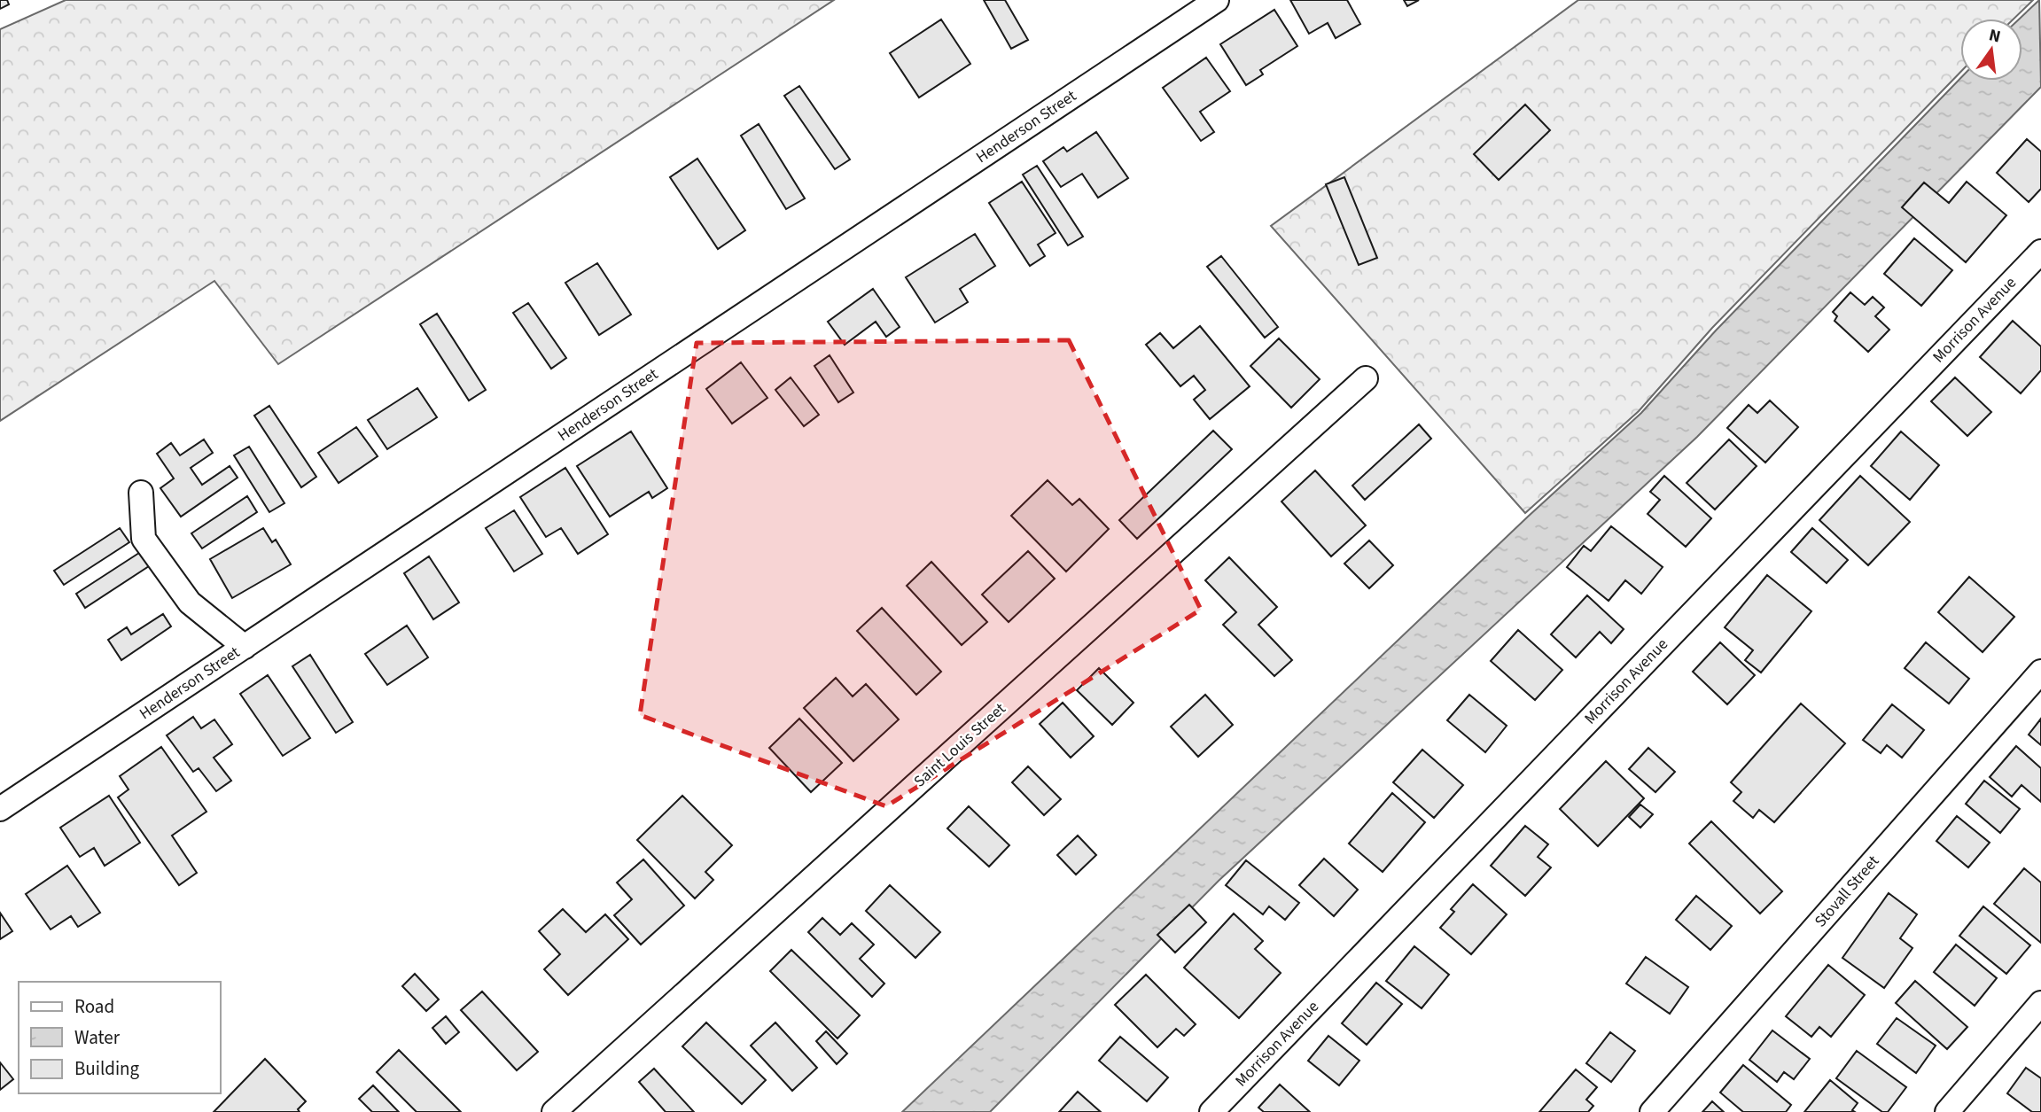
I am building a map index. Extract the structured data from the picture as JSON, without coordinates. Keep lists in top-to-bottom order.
{
  "streets": {
    "street": [
      "Henderson Street",
      "Morrison Avenue",
      "Saint Louis Street",
      "Stovall Street"
    ]
  },
  "legend": ["Road", "Water", "Building"],
  "north": "top"
}
